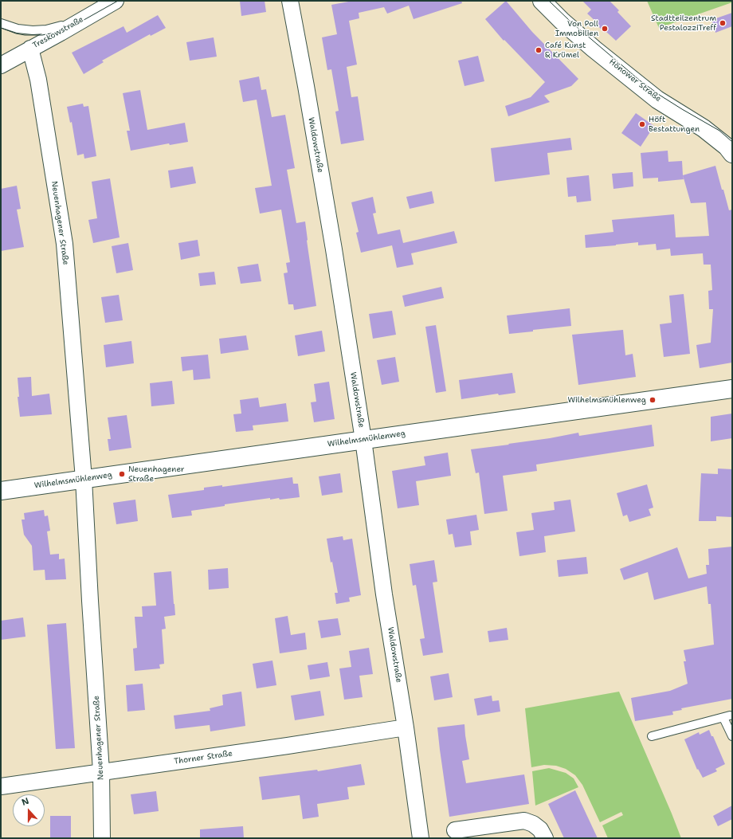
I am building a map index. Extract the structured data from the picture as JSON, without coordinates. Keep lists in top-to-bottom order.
{
  "streets": {
    "street": [
      "Treskowstraße",
      "Hönower Straße",
      "Waldowstraße",
      "Neuenhagener Straße",
      "Wilhelmsmühlenweg",
      "Thorner Straße"
    ]
  },
  "crossings": [
    ["Treskowstraße", "Neuenhagener Straße"],
    ["Waldowstraße", "Wilhelmsmühlenweg"],
    ["Waldowstraße", "Thorner Straße"],
    ["Neuenhagener Straße", "Wilhelmsmühlenweg"],
    ["Neuenhagener Straße", "Thorner Straße"]
  ],
  "places": [
    "Stadtteilzentrum PestalozziTreff",
    "Von Poll Immobilien",
    "Café Kunst & Krümel",
    "Höft Bestattungen",
    "Wilhelmsmühlenweg",
    "Neuenhagener Straße"
  ],
  "north": "top"
}
